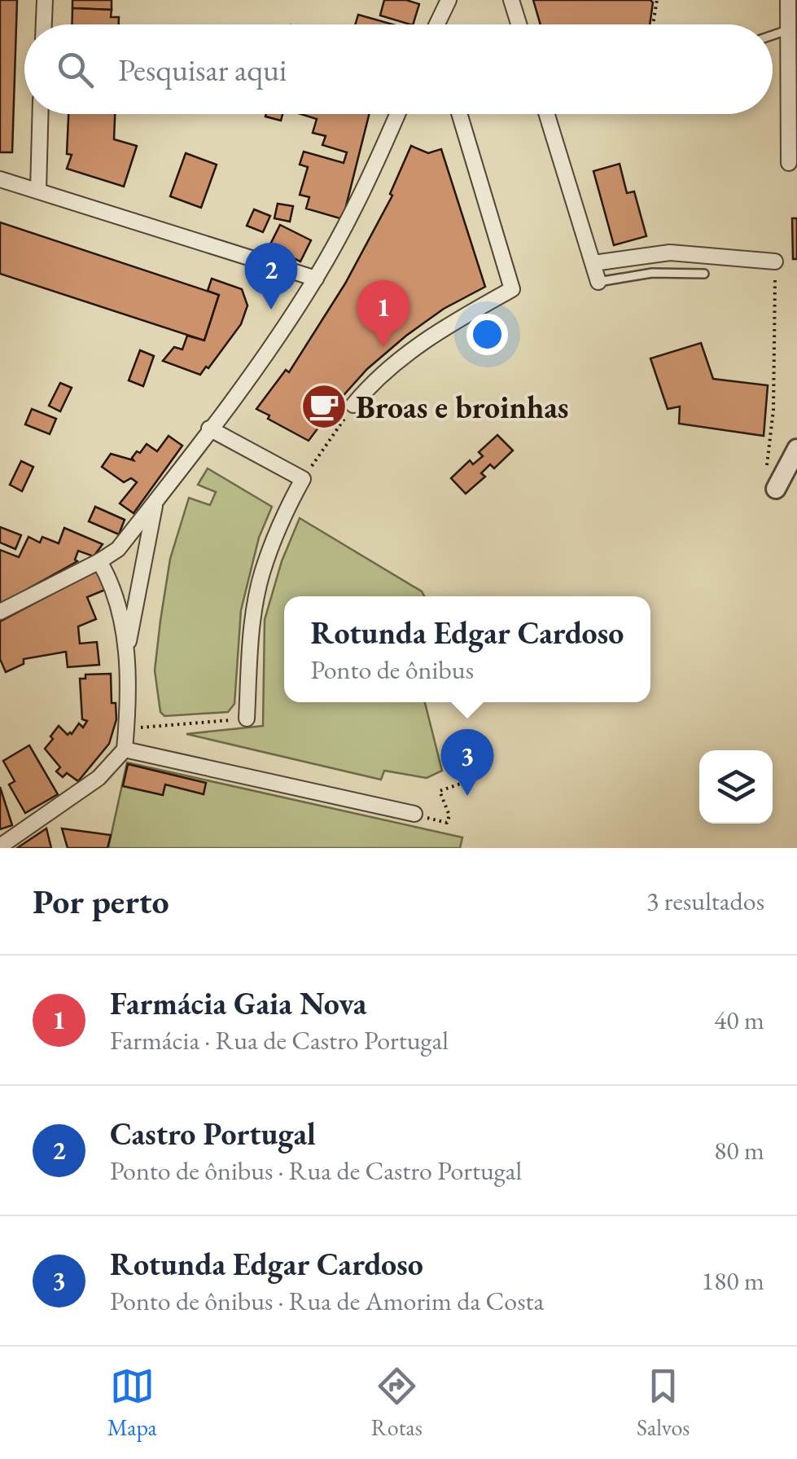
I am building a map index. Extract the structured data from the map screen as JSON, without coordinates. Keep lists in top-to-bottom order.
{
  "places": {
    "cafe": ["Broas e broinhas"]
  },
  "page": {
    "search": "Pesquisar aqui",
    "pins": ["2", "1", "3"],
    "popup": ["Rotunda Edgar Cardoso", "Ponto de ônibus"],
    "heading": ["Por perto", "3 resultados"],
    "list": [
      {
        "mark": "1",
        "name": "Farmácia Gaia Nova",
        "note": "Farmácia · Rua de Castro Portugal",
        "value": "40 m"
      },
      {
        "mark": "2",
        "name": "Castro Portugal",
        "note": "Ponto de ônibus · Rua de Castro Portugal",
        "value": "80 m"
      },
      {
        "mark": "3",
        "name": "Rotunda Edgar Cardoso",
        "note": "Ponto de ônibus · Rua de Amorim da Costa",
        "value": "180 m"
      }
    ],
    "nav": ["Mapa", "Rotas", "Salvos"]
  }
}
